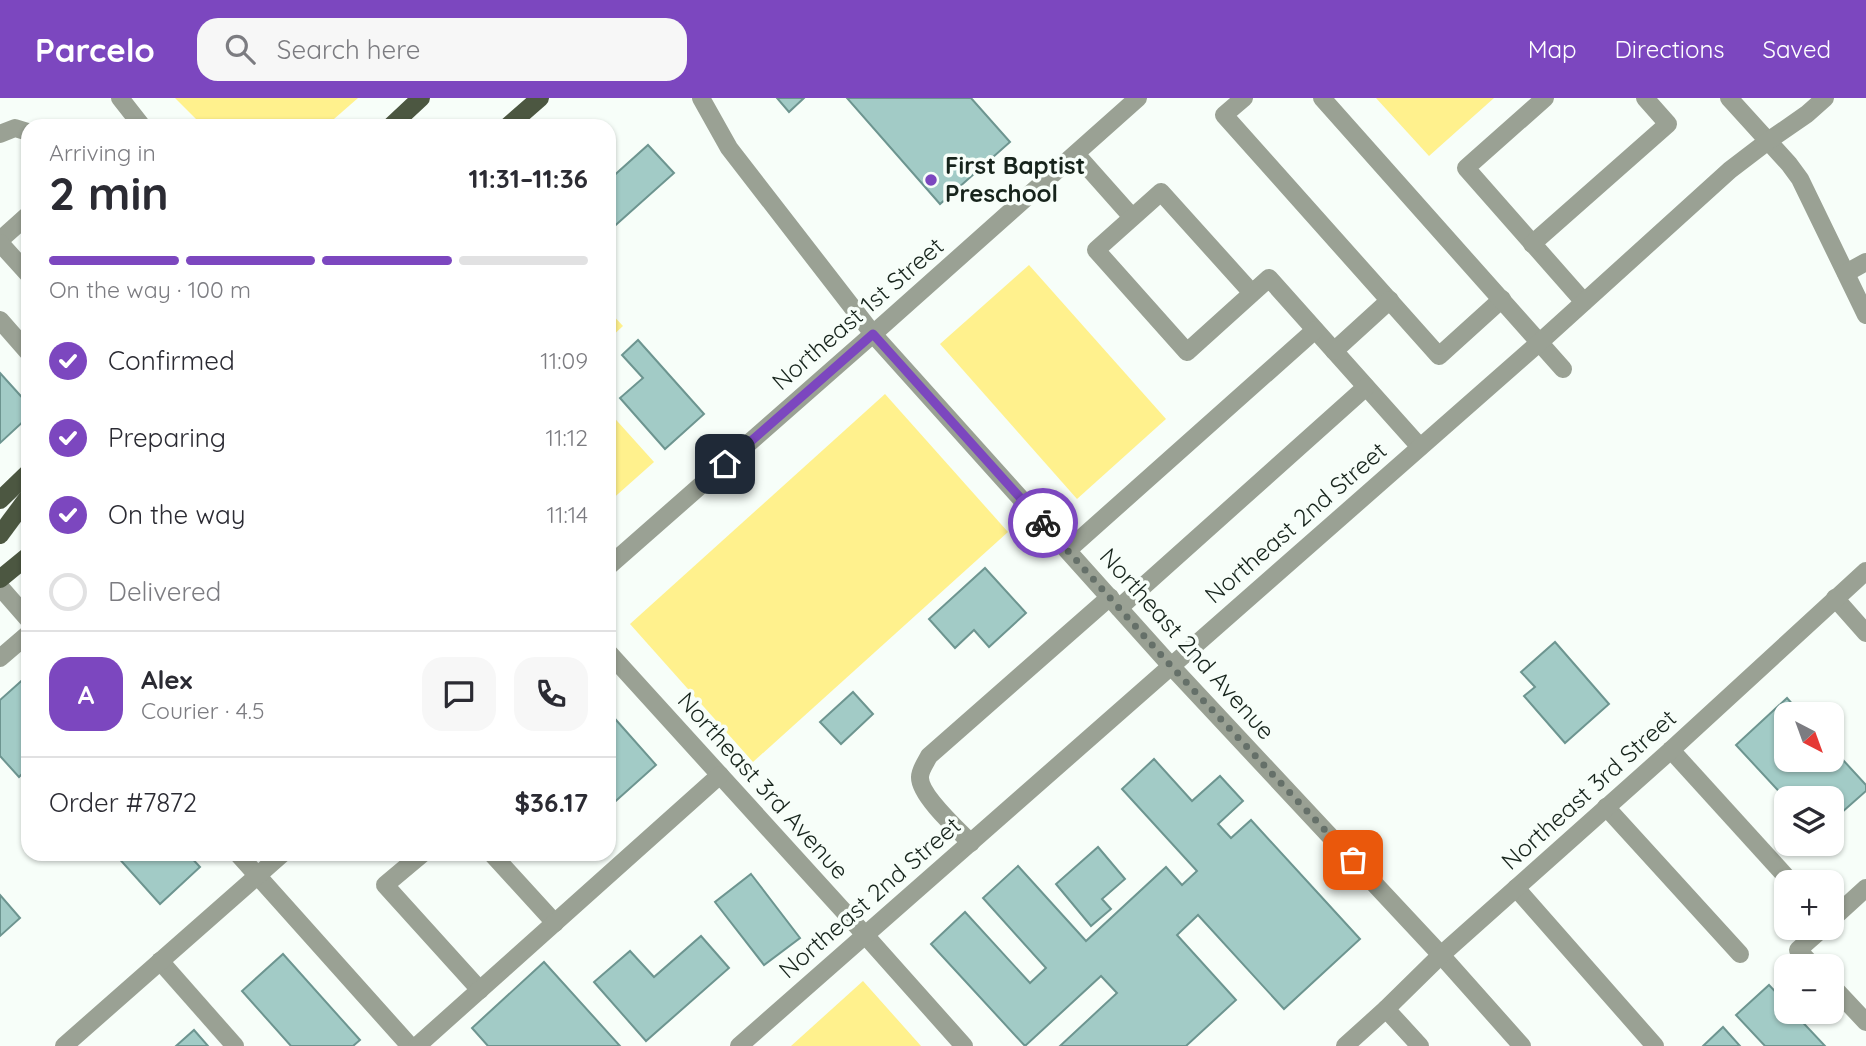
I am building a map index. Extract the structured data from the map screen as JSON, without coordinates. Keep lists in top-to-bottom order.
{
  "streets": {
    "street": [
      "Northeast 1st Street",
      "Northeast 2nd Street",
      "Northeast 2nd Avenue",
      "Northeast 3rd Avenue",
      "Northeast 3rd Street"
    ]
  },
  "crossings": [
    ["Northeast 1st Street", "Northeast 2nd Avenue"],
    ["Northeast 2nd Street", "Northeast 2nd Avenue"],
    ["Northeast 2nd Street", "Northeast 3rd Avenue"],
    ["Northeast 2nd Avenue", "Northeast 3rd Street"]
  ],
  "places": ["First Baptist Preschool"],
  "north": "bottom right",
  "page": {
    "header": "Parcelo",
    "search": "Search here",
    "nav": ["Map", "Directions", "Saved"],
    "heading": ["2 min", "Arriving in", "11:31–11:36"],
    "panel": [
      "Alex",
      "Courier · 4.5",
      "Order #7872",
      "$36.17"
    ],
    "bar": "On the way · 100 m",
    "list": [
      ["Confirmed", "11:09"],
      ["Preparing", "11:12"],
      ["On the way", "11:14"],
      "Delivered"
    ],
    "round": "A",
    "map_buttons": ["+", "−"]
  }
}
